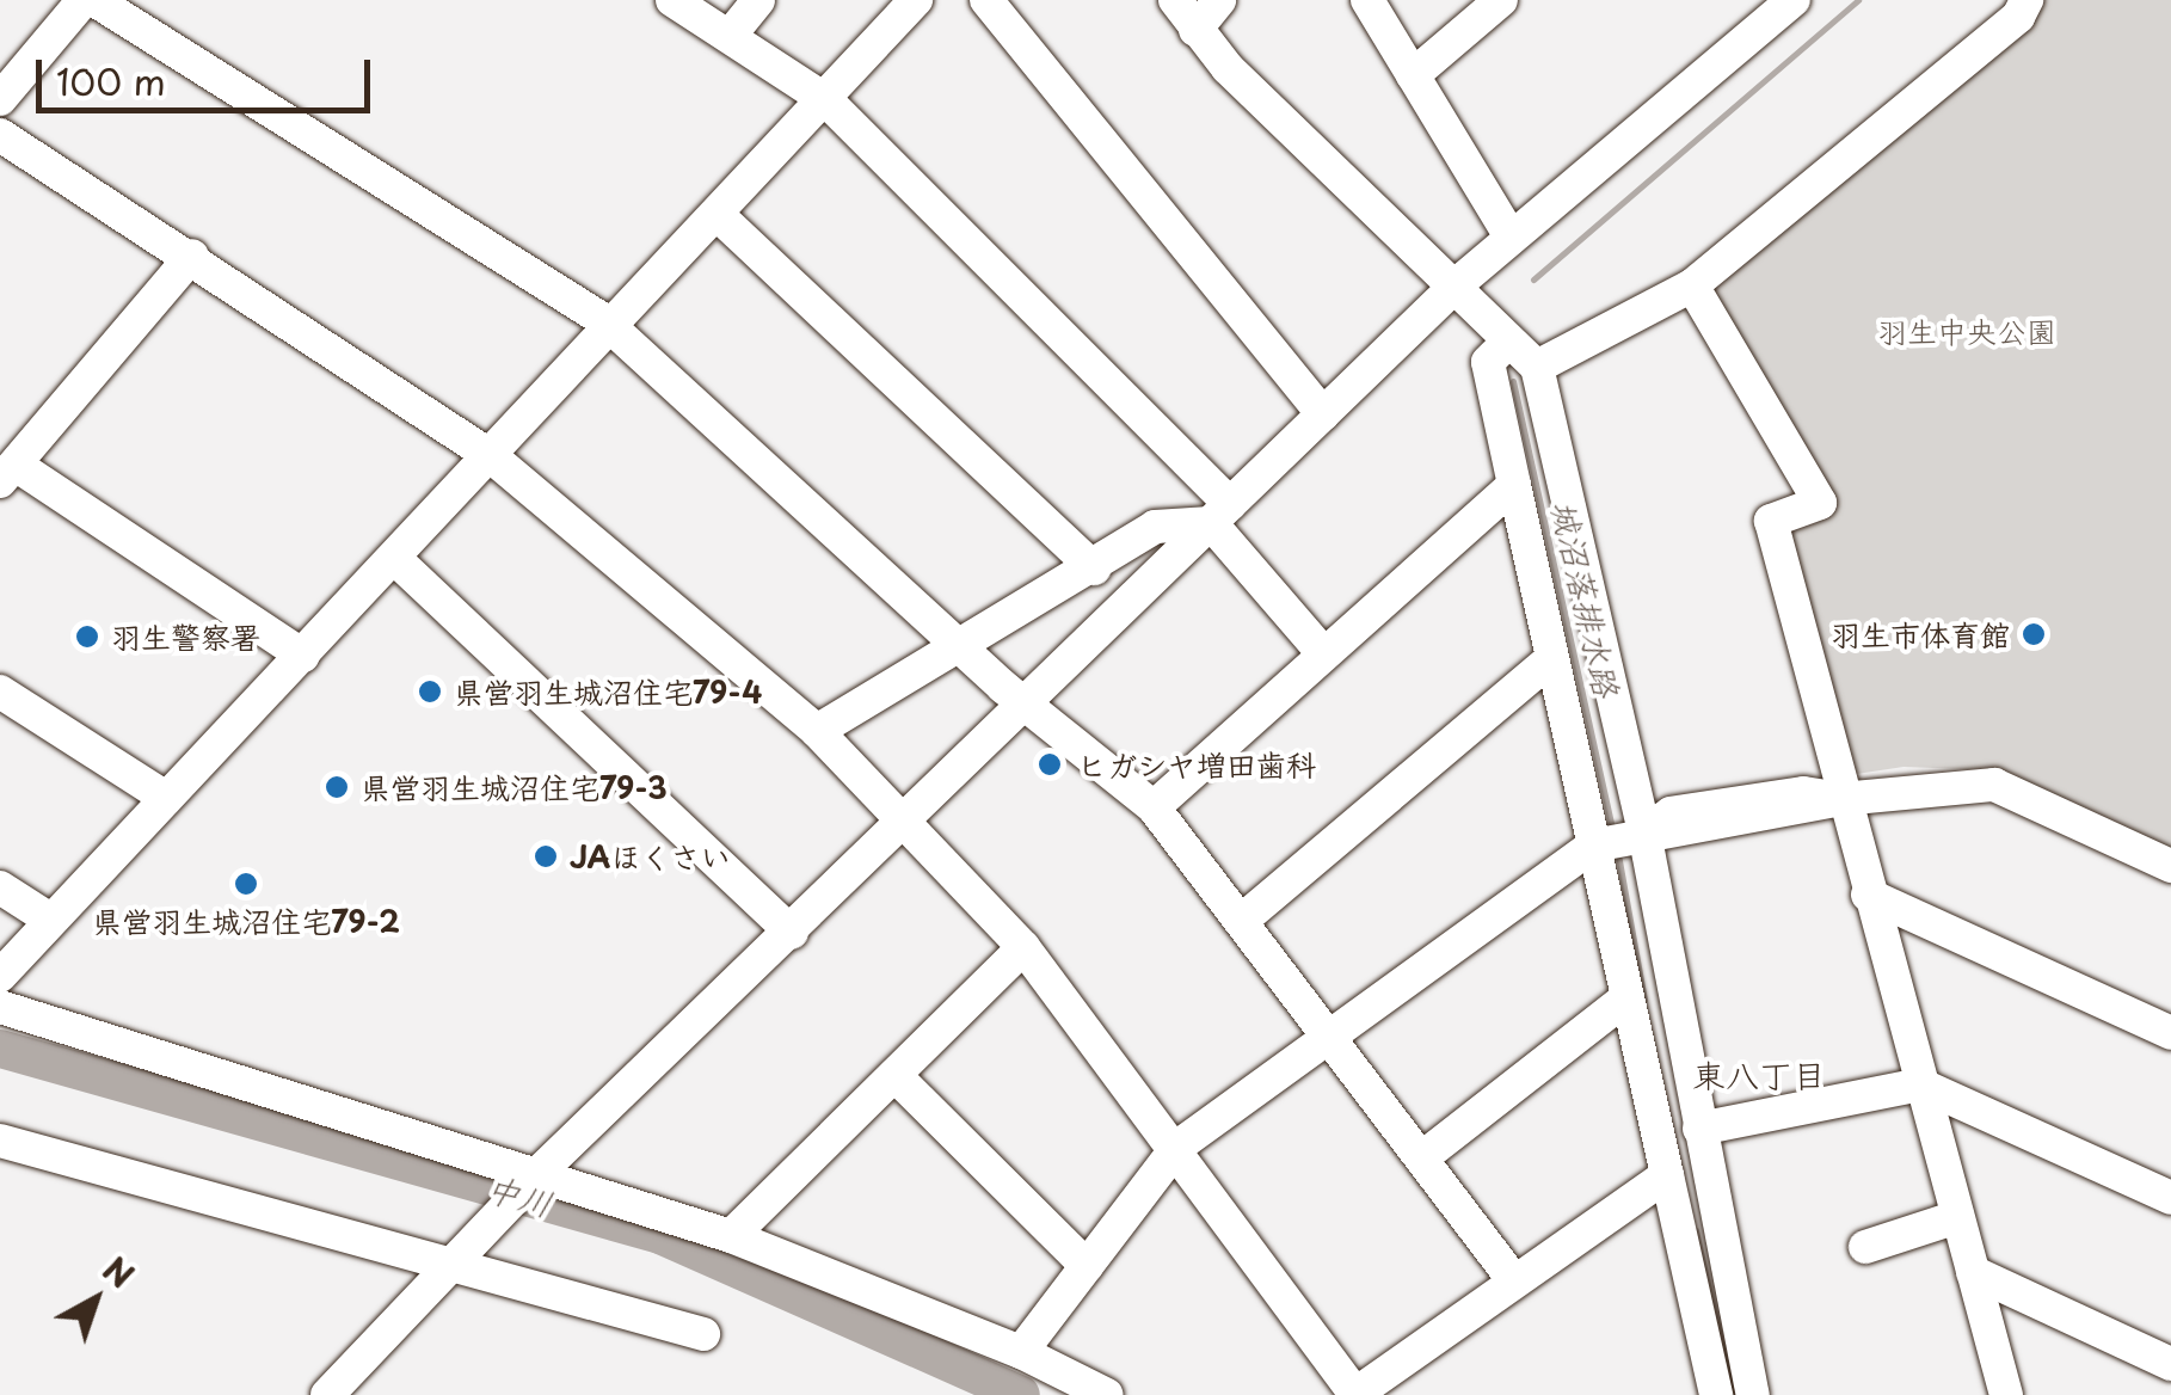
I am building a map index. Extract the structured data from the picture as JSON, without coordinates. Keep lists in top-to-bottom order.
{
  "districts": ["東八丁目"],
  "water": ["城沼落排水路", "中川"],
  "parks": ["羽生中央公園"],
  "places": [
    "羽生市体育館",
    "羽生警察署",
    "県営羽生城沼住宅79-4",
    "ヒガシヤ増田歯科",
    "県営羽生城沼住宅79-3",
    "JAほくさい",
    "県営羽生城沼住宅79-2"
  ],
  "scale_bar": "100 m",
  "north": "top right"
}
